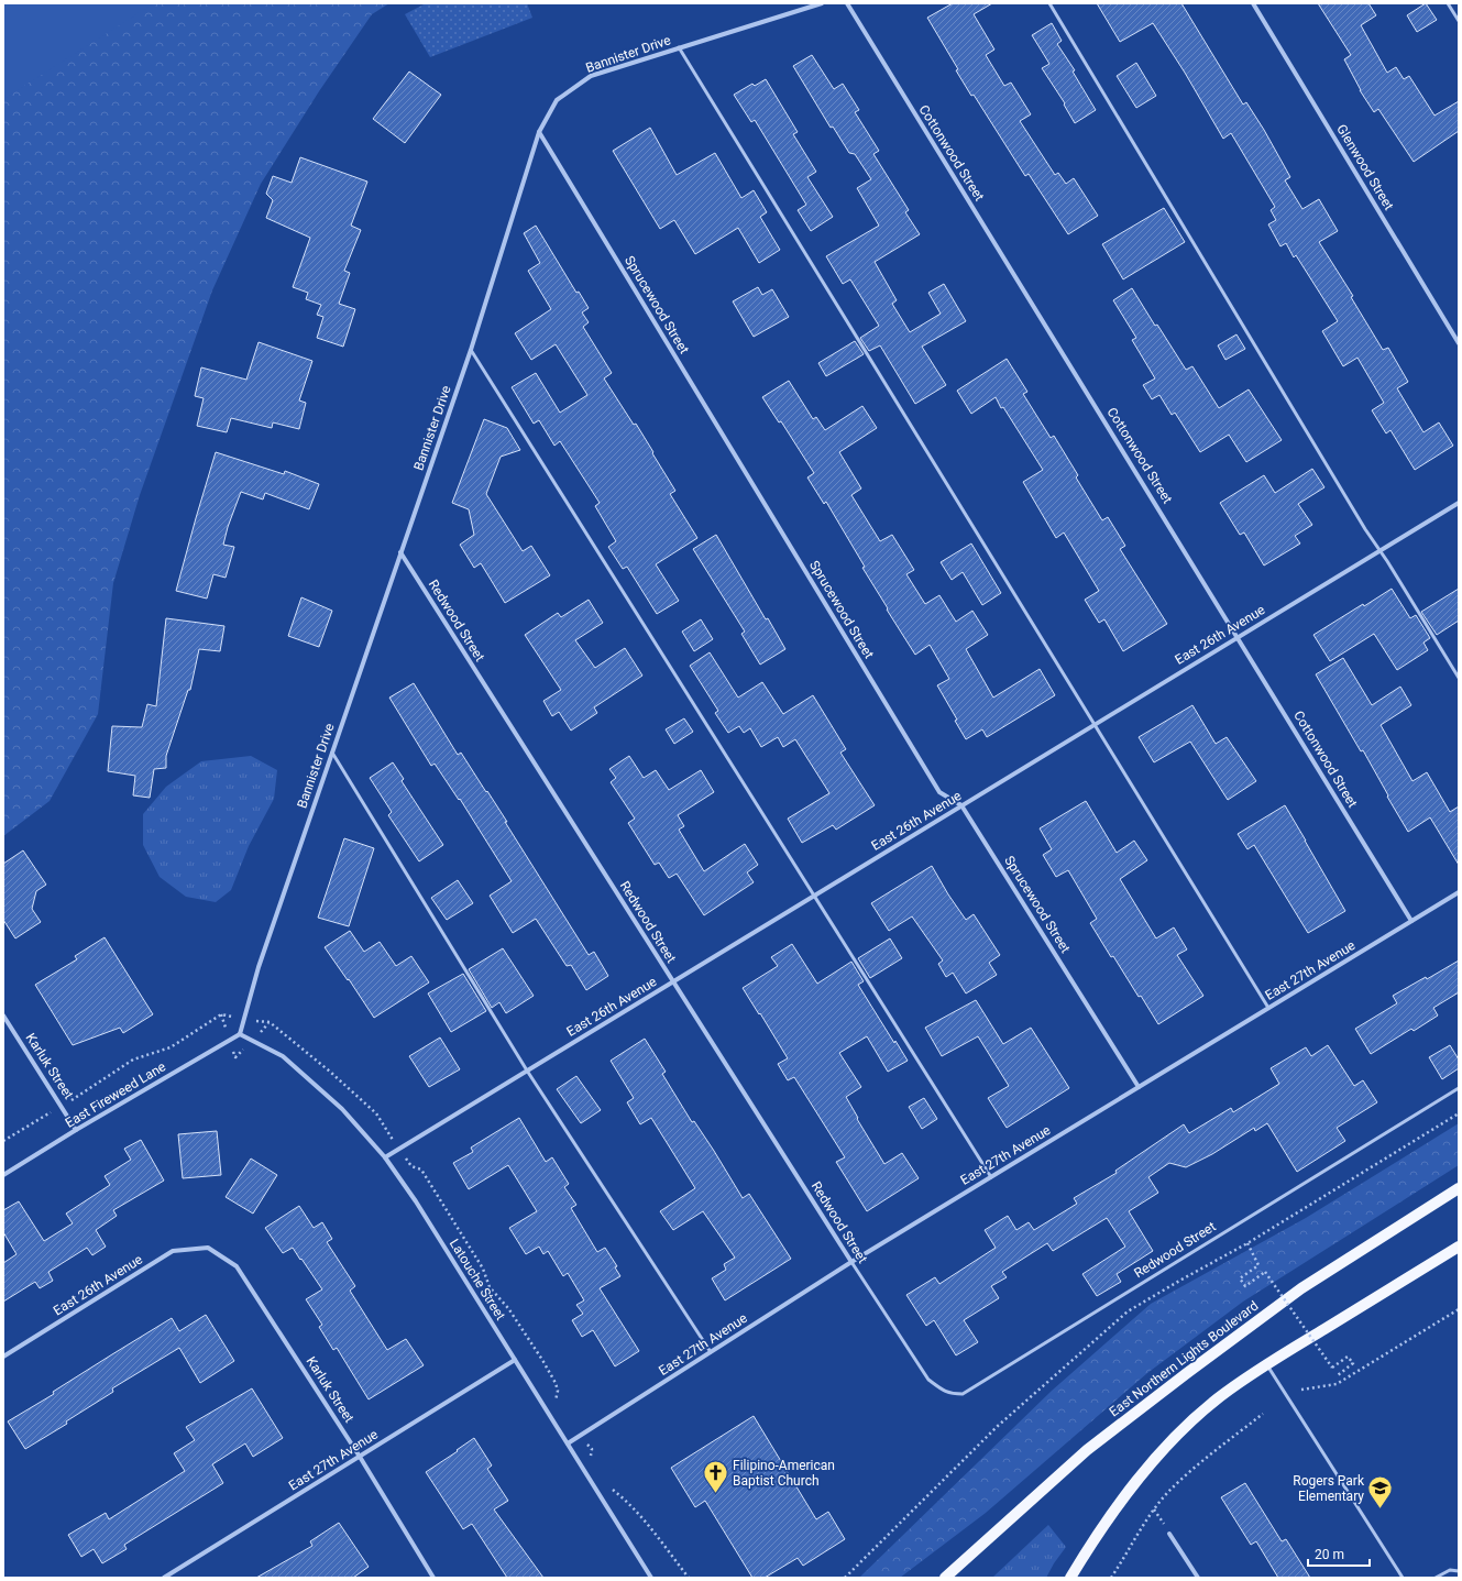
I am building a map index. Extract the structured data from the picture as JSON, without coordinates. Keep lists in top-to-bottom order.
{
  "streets": {
    "main road": ["East Northern Lights Boulevard"],
    "street": [
      "Bannister Drive",
      "Cottonwood Street",
      "Glenwood Street",
      "Sprucewood Street",
      "Redwood Street",
      "East 26th Avenue",
      "East 27th Avenue",
      "Karluk Street",
      "East Fireweed Lane",
      "Latouche Street"
    ]
  },
  "crossings": [
    ["Bannister Drive", "Sprucewood Street"],
    ["Bannister Drive", "Redwood Street"],
    ["Bannister Drive", "East Fireweed Lane"],
    ["Bannister Drive", "Latouche Street"],
    ["Cottonwood Street", "East 26th Avenue"],
    ["Cottonwood Street", "East 27th Avenue"],
    ["Sprucewood Street", "East 26th Avenue"],
    ["Sprucewood Street", "East 27th Avenue"],
    ["Redwood Street", "East 26th Avenue"],
    ["Redwood Street", "East 27th Avenue"],
    ["East 26th Avenue", "Karluk Street"],
    ["East 26th Avenue", "Latouche Street"],
    ["East 27th Avenue", "Karluk Street"],
    ["East 27th Avenue", "Latouche Street"],
    ["Karluk Street", "East Fireweed Lane"],
    ["East Fireweed Lane", "Latouche Street"]
  ],
  "places": {
    "church": ["Filipino-American Baptist Church"],
    "school or university": ["Rogers Park Elementary"]
  },
  "scale_bar": "20 m"
}
